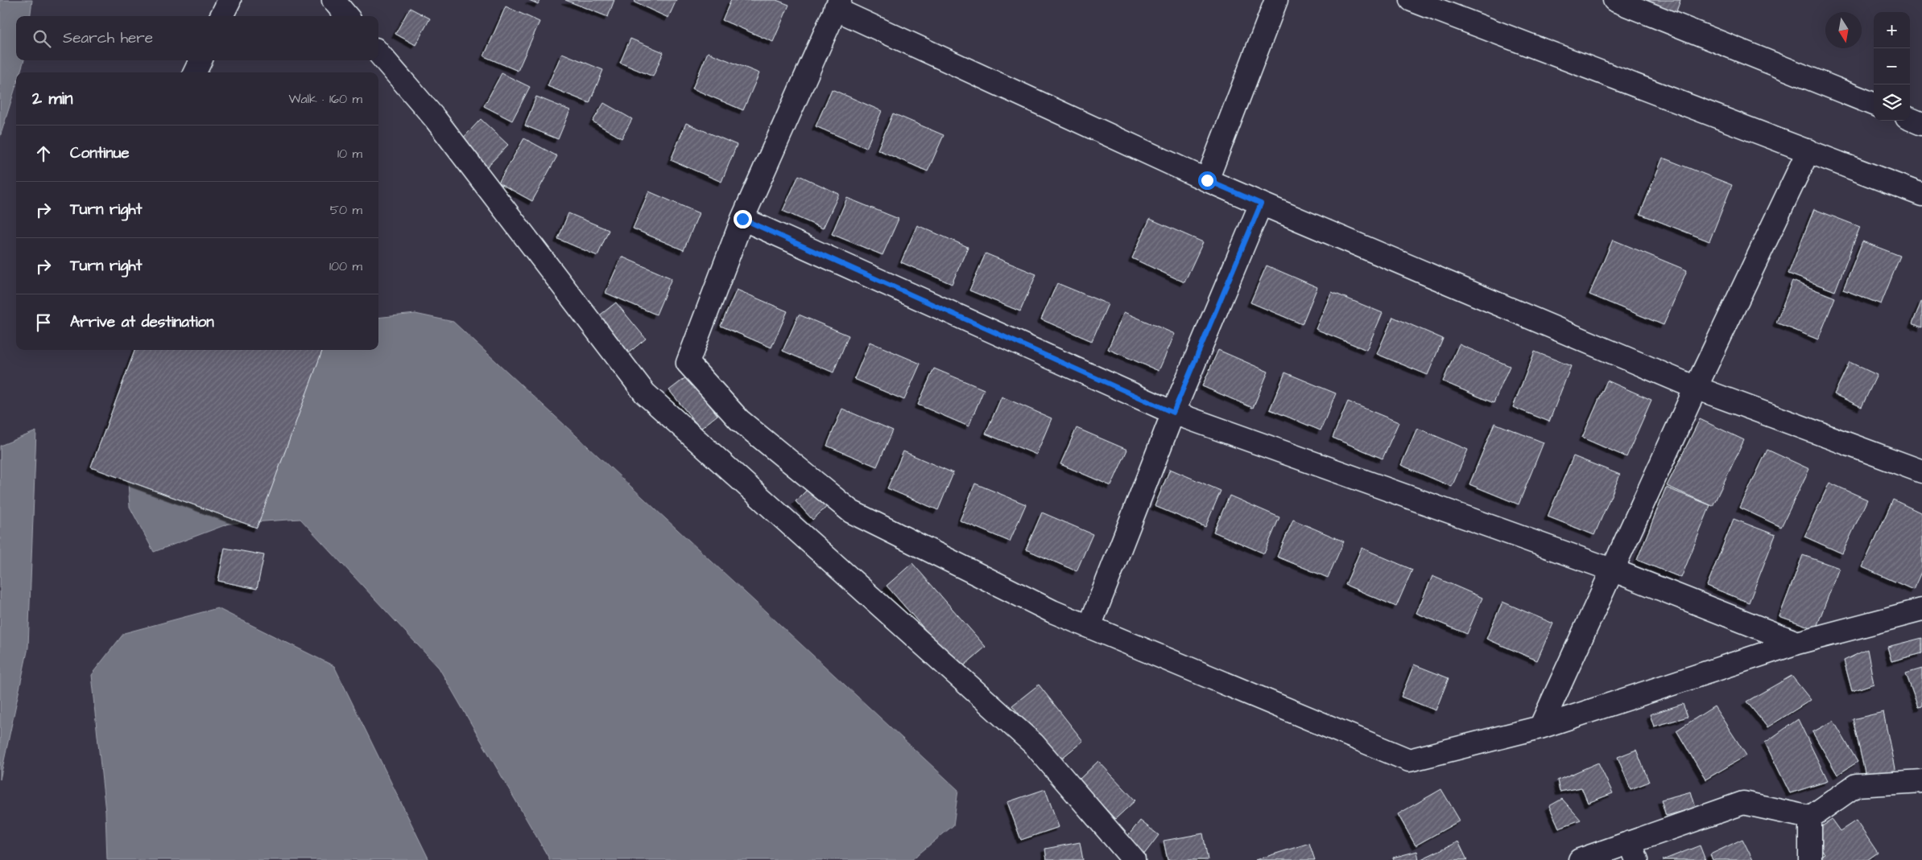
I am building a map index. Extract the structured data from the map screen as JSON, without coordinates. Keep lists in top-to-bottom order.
{
  "north": "bottom",
  "page": {
    "map_buttons": ["+", "−"],
    "search": "Search here",
    "heading": ["2 min", "Walk · 160 m"],
    "list": [
      ["Continue", "10 m"],
      ["Turn right", "50 m"],
      ["Turn right", "100 m"],
      "Arrive at destination"
    ]
  }
}
